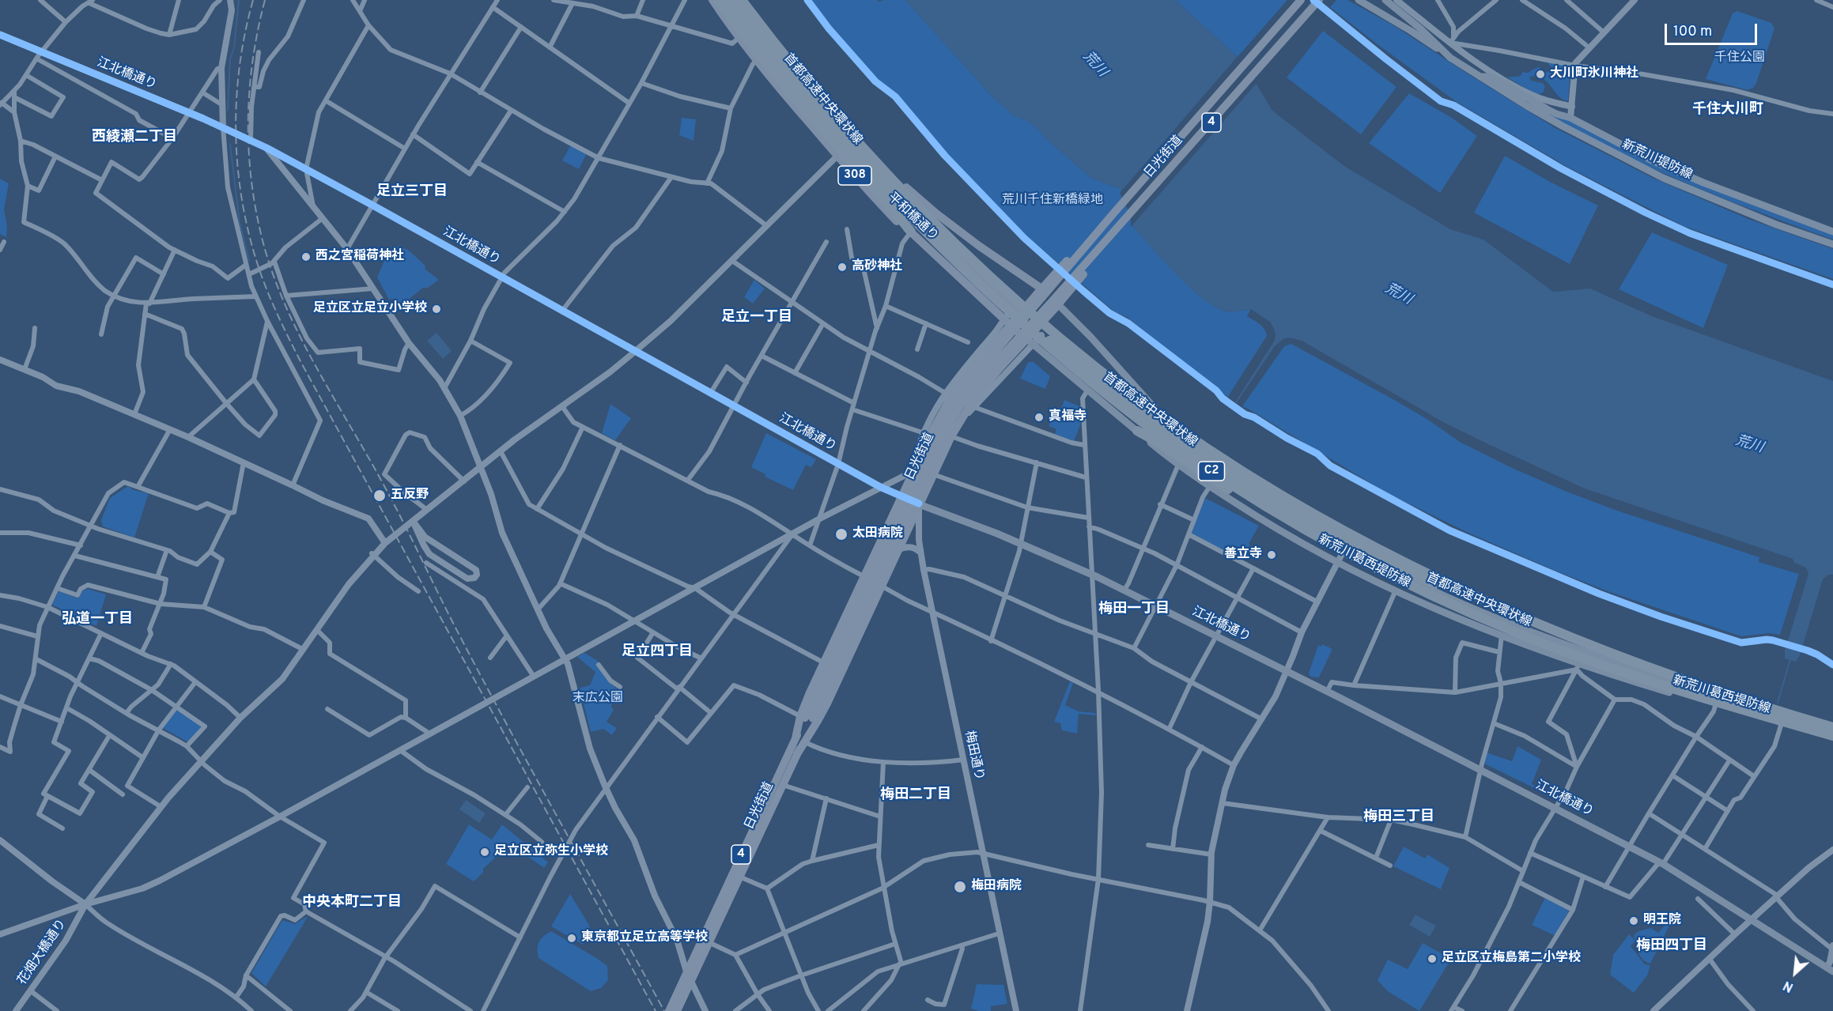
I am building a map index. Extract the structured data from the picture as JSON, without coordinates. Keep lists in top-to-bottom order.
{
  "streets": {
    "highway": [
      "首都高速中央環状線",
      "4",
      "日光街道",
      "C2"
    ],
    "main road": [
      "江北橋通り",
      "新荒川堤防線",
      "308",
      "平和橋通り",
      "新荒川葛西堤防線"
    ],
    "street": ["梅田通り", "花畑大橋通り"]
  },
  "crossings": [
    ["江北橋通り", "4"],
    ["江北橋通り", "梅田通り"],
    ["江北橋通り", "花畑大橋通り"],
    ["首都高速中央環状線", "新荒川葛西堤防線"],
    ["4", "日光街道"],
    ["4", "梅田通り"],
    ["平和橋通り", "新荒川葛西堤防線"],
    ["平和橋通り", "花畑大橋通り"]
  ],
  "districts": [
    "千住大川町",
    "西綾瀬二丁目",
    "足立三丁目",
    "足立一丁目",
    "梅田一丁目",
    "弘道一丁目",
    "足立四丁目",
    "梅田二丁目",
    "梅田三丁目",
    "中央本町二丁目",
    "梅田四丁目"
  ],
  "water": ["荒川"],
  "parks": ["千住公園", "荒川千住新橋緑地", "末広公園"],
  "places": [
    "大川町氷川神社",
    "西之宮稲荷神社",
    "高砂神社",
    "足立区立足立小学校",
    "真福寺",
    "五反野",
    "太田病院",
    "善立寺",
    "足立区立弥生小学校",
    "梅田病院",
    "明王院",
    "東京都立足立高等学校",
    "足立区立梅島第二小学校"
  ],
  "scale_bar": "100 m",
  "north": "bottom left"
}
